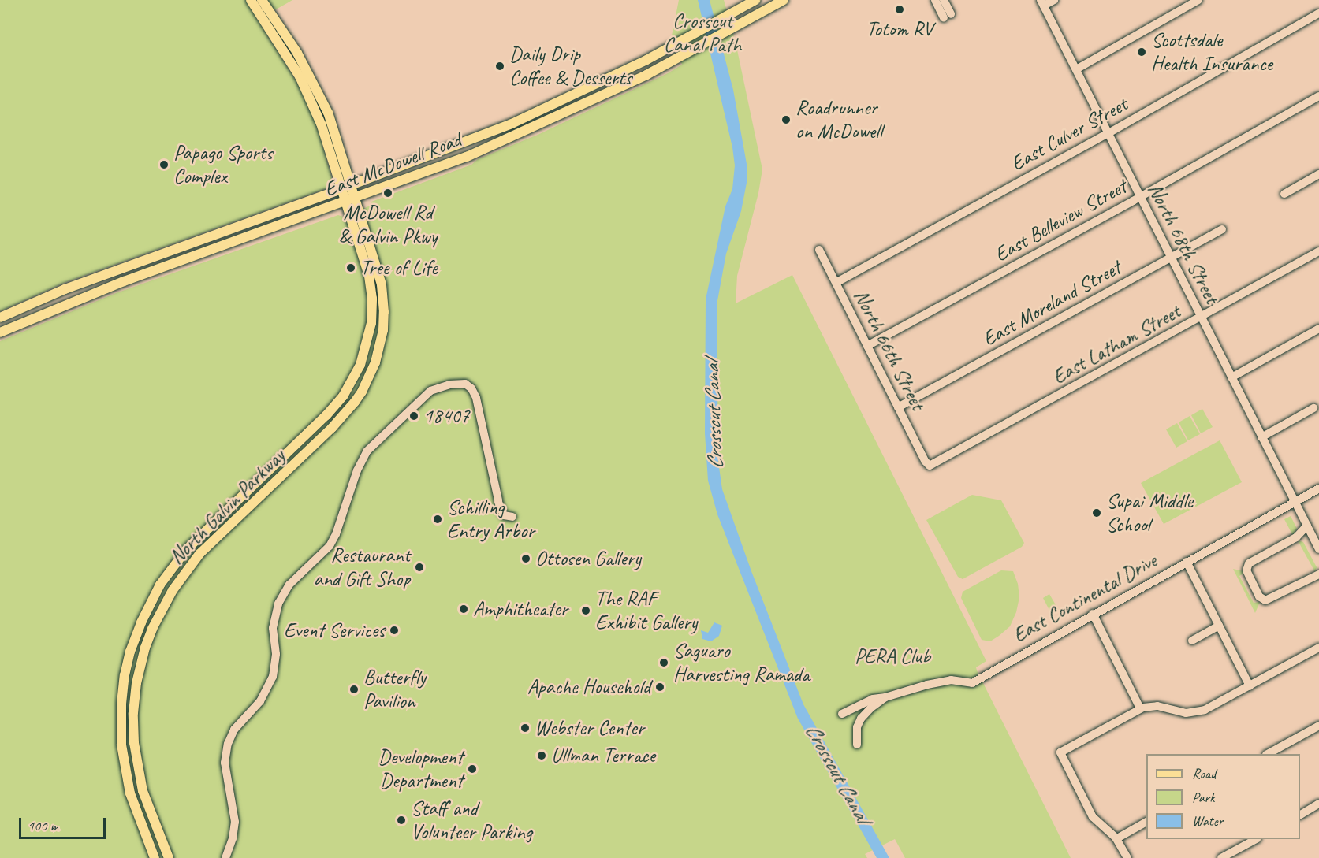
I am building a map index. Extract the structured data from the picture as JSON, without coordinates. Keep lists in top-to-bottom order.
{
  "streets": {
    "main road": ["East McDowell Road", "North Galvin Parkway"],
    "street": [
      "East Culver Street",
      "East Belleview Street",
      "North 68th Street",
      "East Moreland Street",
      "East Latham Street",
      "North 66th Street",
      "East Continental Drive"
    ]
  },
  "crossings": [
    ["East Culver Street", "North 68th Street"],
    ["East Culver Street", "North 66th Street"],
    ["East McDowell Road", "North Galvin Parkway"],
    ["East Belleview Street", "North 68th Street"],
    ["East Belleview Street", "North 66th Street"],
    ["North 68th Street", "East Moreland Street"],
    ["North 68th Street", "East Latham Street"],
    ["North 68th Street", "East Continental Drive"],
    ["East Moreland Street", "North 66th Street"],
    ["East Latham Street", "North 66th Street"]
  ],
  "water": ["Crosscut Canal"],
  "parks": ["Crosscut Canal Path", "PERA Club"],
  "places": [
    "Totom RV",
    "Scottsdale Health Insurance",
    "Daily Drip Coffee & Desserts",
    "Roadrunner on McDowell",
    "Papago Sports Complex",
    "McDowell Rd & Galvin Pkwy",
    "Tree of Life",
    "18407",
    "Supai Middle School",
    "Schilling Entry Arbor",
    "Ottosen Gallery",
    "Restaurant and Gift Shop",
    "Amphitheater",
    "The RAF Exhibit Gallery",
    "Event Services",
    "Saguaro Harvesting Ramada",
    "Apache Household",
    "Butterfly Pavilion",
    "Webster Center",
    "Ullman Terrace",
    "Development Department",
    "Staff and Volunteer Parking"
  ],
  "legend": ["Road", "Park", "Water"],
  "scale_bar": "100 m"
}
